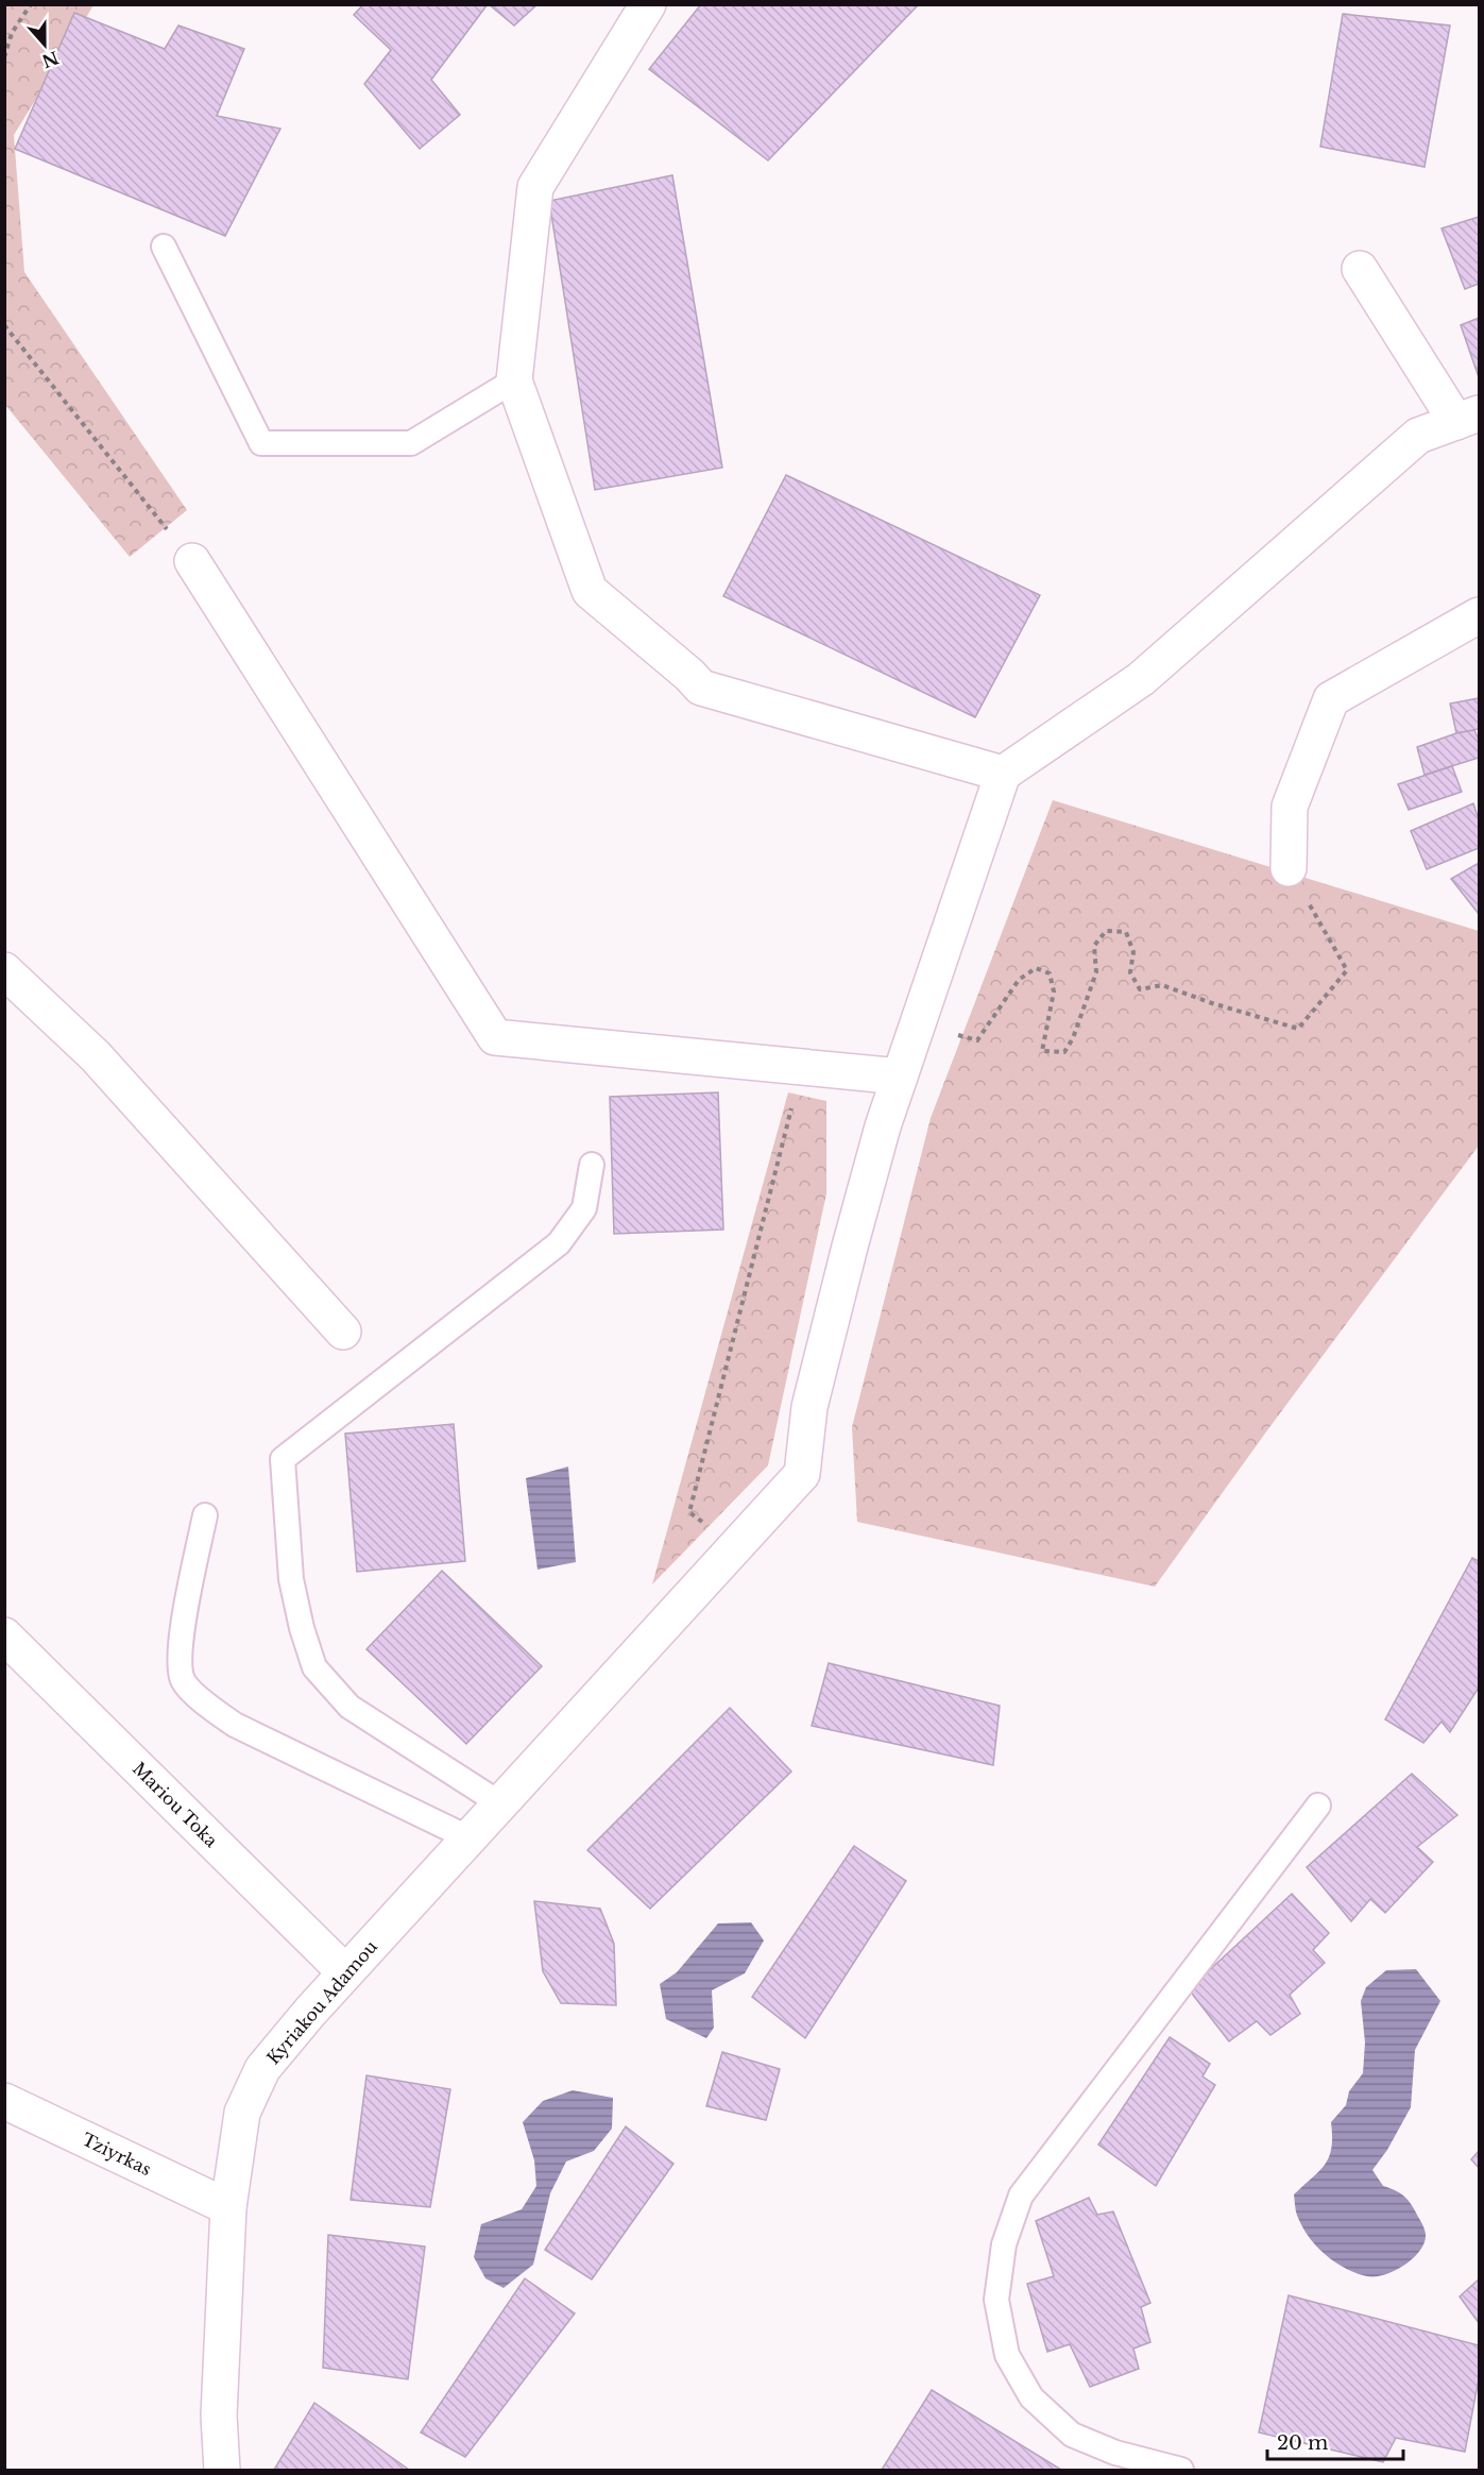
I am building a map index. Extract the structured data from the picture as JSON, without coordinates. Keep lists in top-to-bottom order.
{
  "streets": {
    "street": ["Mariou Toka", "Kyriakou Adamou", "Tziyrkas"]
  },
  "crossings": [
    ["Mariou Toka", "Kyriakou Adamou"],
    ["Kyriakou Adamou", "Tziyrkas"]
  ],
  "scale_bar": "20 m",
  "north": "bottom"
}
